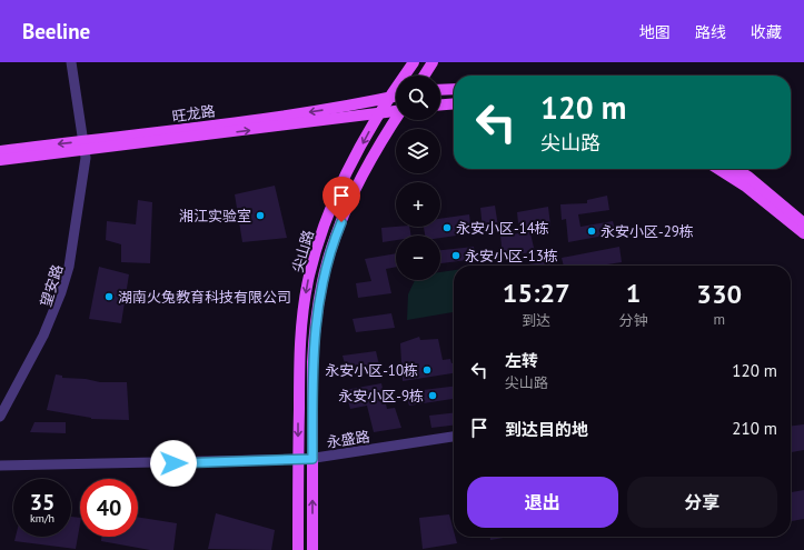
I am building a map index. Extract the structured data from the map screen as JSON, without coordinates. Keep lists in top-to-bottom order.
{
  "streets": {
    "main road": ["旺龙路", "尖山路"],
    "street": ["望安路", "永盛路"]
  },
  "crossings": [
    ["旺龙路", "尖山路"],
    ["旺龙路", "望安路"],
    ["尖山路", "永盛路"]
  ],
  "places": [
    "湘江实验室",
    "永安小区-14栋",
    "永安小区-29栋",
    "永安小区-13栋",
    "湖南火兔教育科技有限公司",
    "永安小区-10栋",
    "永安小区-9栋"
  ],
  "page": {
    "header": "Beeline",
    "nav": ["地图", "路线", "收藏"],
    "map_buttons": ["+", "−"],
    "turn": ["120 m", "尖山路"],
    "eta": [
      "15:27",
      "到达",
      "1",
      "分钟",
      "330",
      "m"
    ],
    "list": [
      {
        "name": "左转",
        "note": "尖山路",
        "value": "120 m"
      },
      {
        "name": "到达目的地",
        "value": "210 m"
      }
    ],
    "buttons": ["退出", "分享"],
    "speed": "35 km/h",
    "limit": "40"
  }
}
